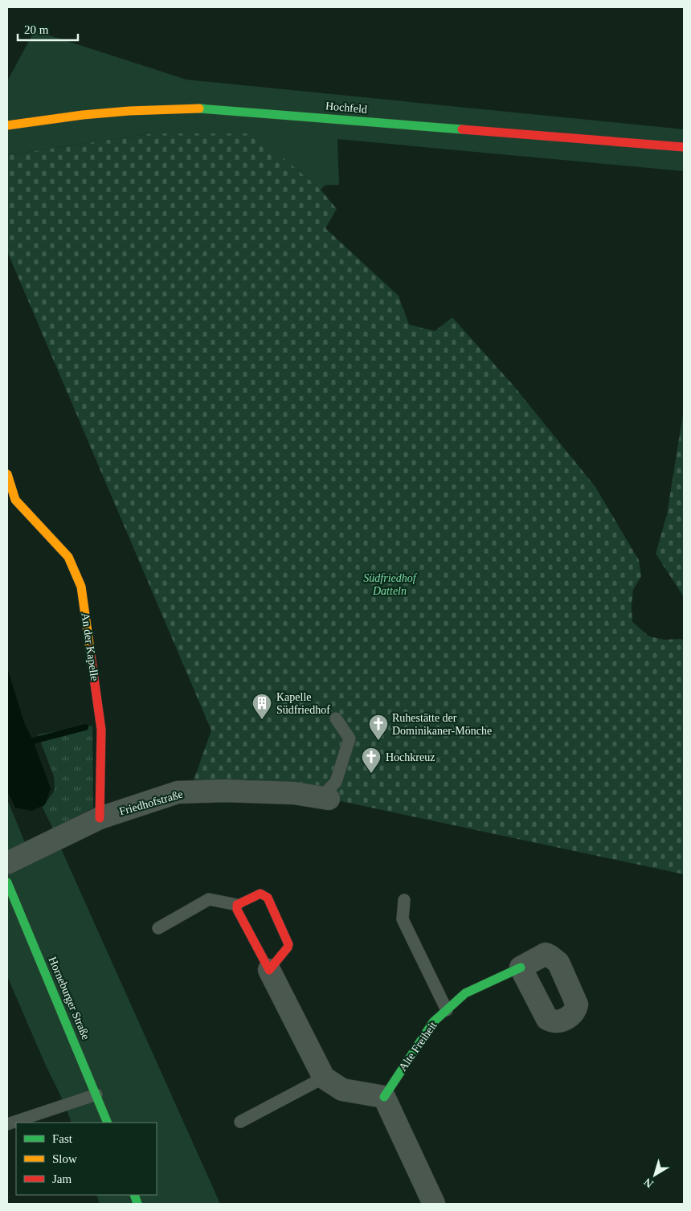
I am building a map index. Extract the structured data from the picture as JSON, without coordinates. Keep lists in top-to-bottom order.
{
  "streets": {
    "street": [
      "Hochfeld",
      "An der Kapelle",
      "Friedhofstraße",
      "Horneburger Straße",
      "Alte Freiheit"
    ]
  },
  "crossings": [
    ["An der Kapelle", "Friedhofstraße"]
  ],
  "parks": ["Südfriedhof Datteln"],
  "places": {
    "building": ["Kapelle Südfriedhof"],
    "church": ["Ruhestätte der Dominikaner-Mönche", "Hochkreuz"]
  },
  "legend": ["Fast", "Slow", "Jam"],
  "scale_bar": "20 m",
  "north": "bottom left"
}
